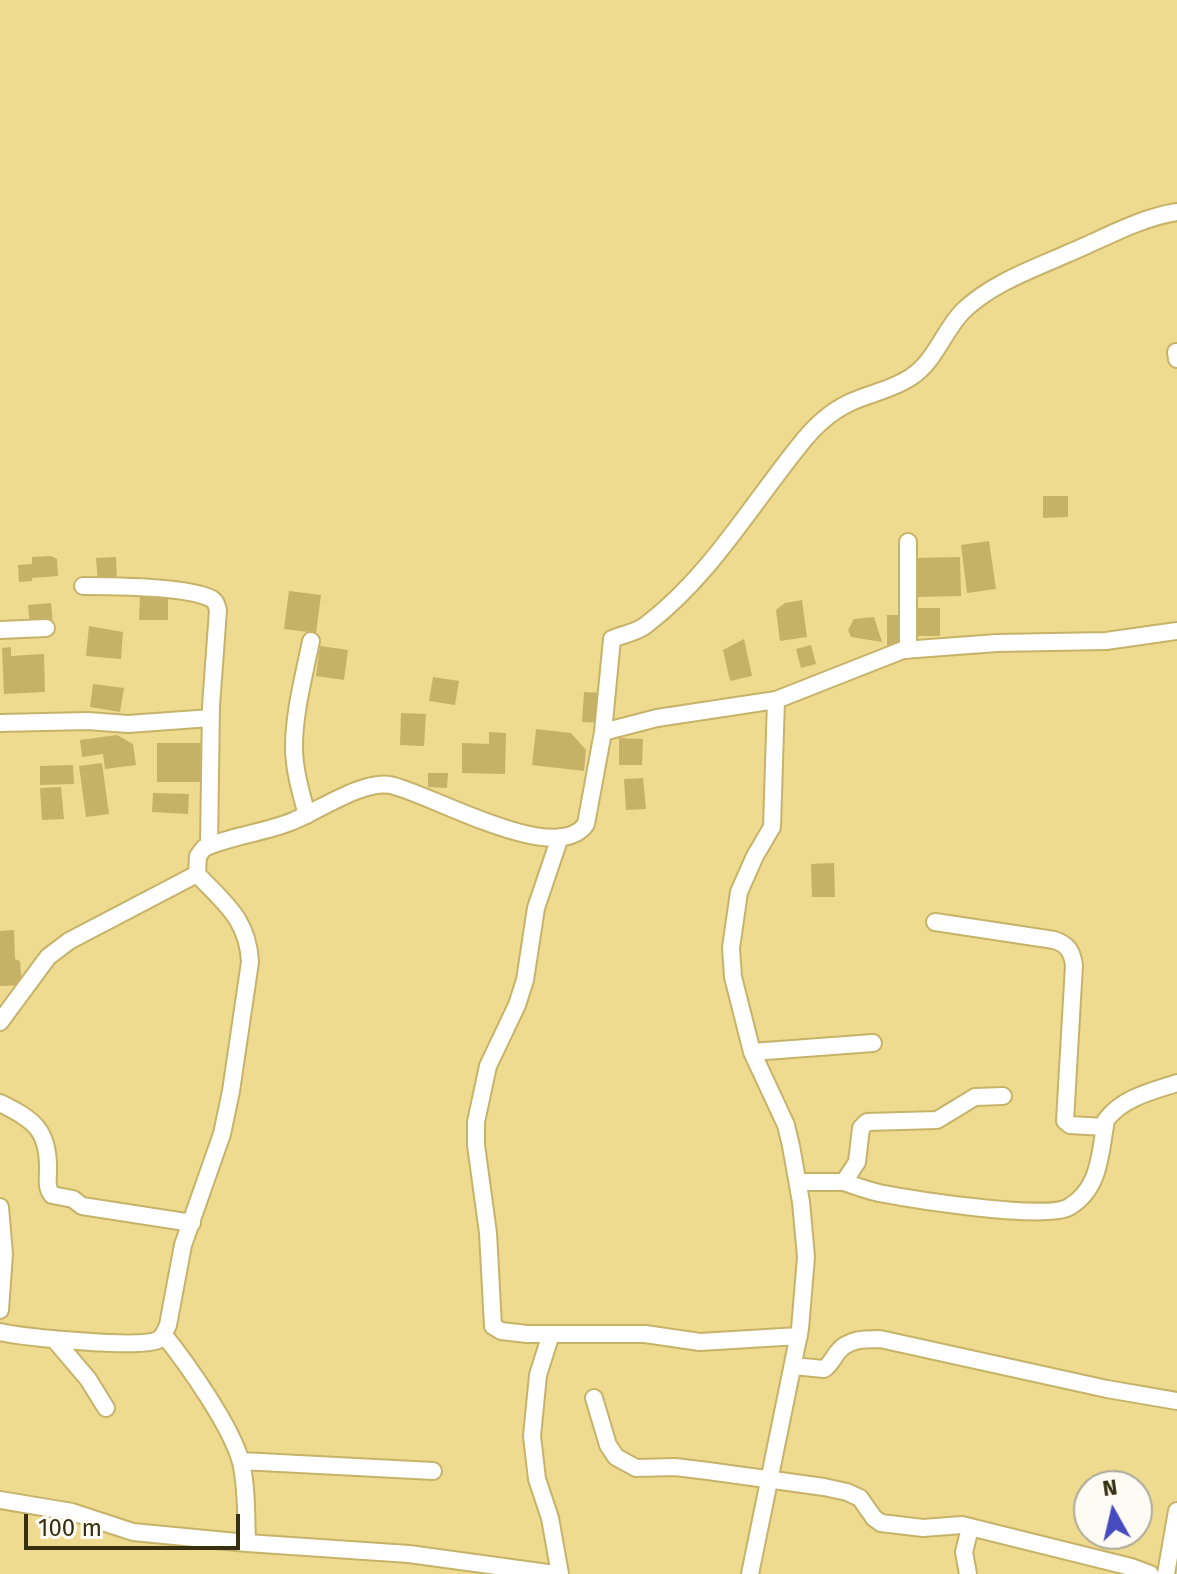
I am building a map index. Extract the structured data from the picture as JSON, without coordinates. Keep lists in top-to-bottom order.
{
  "scale_bar": "100 m",
  "north": "top"
}
